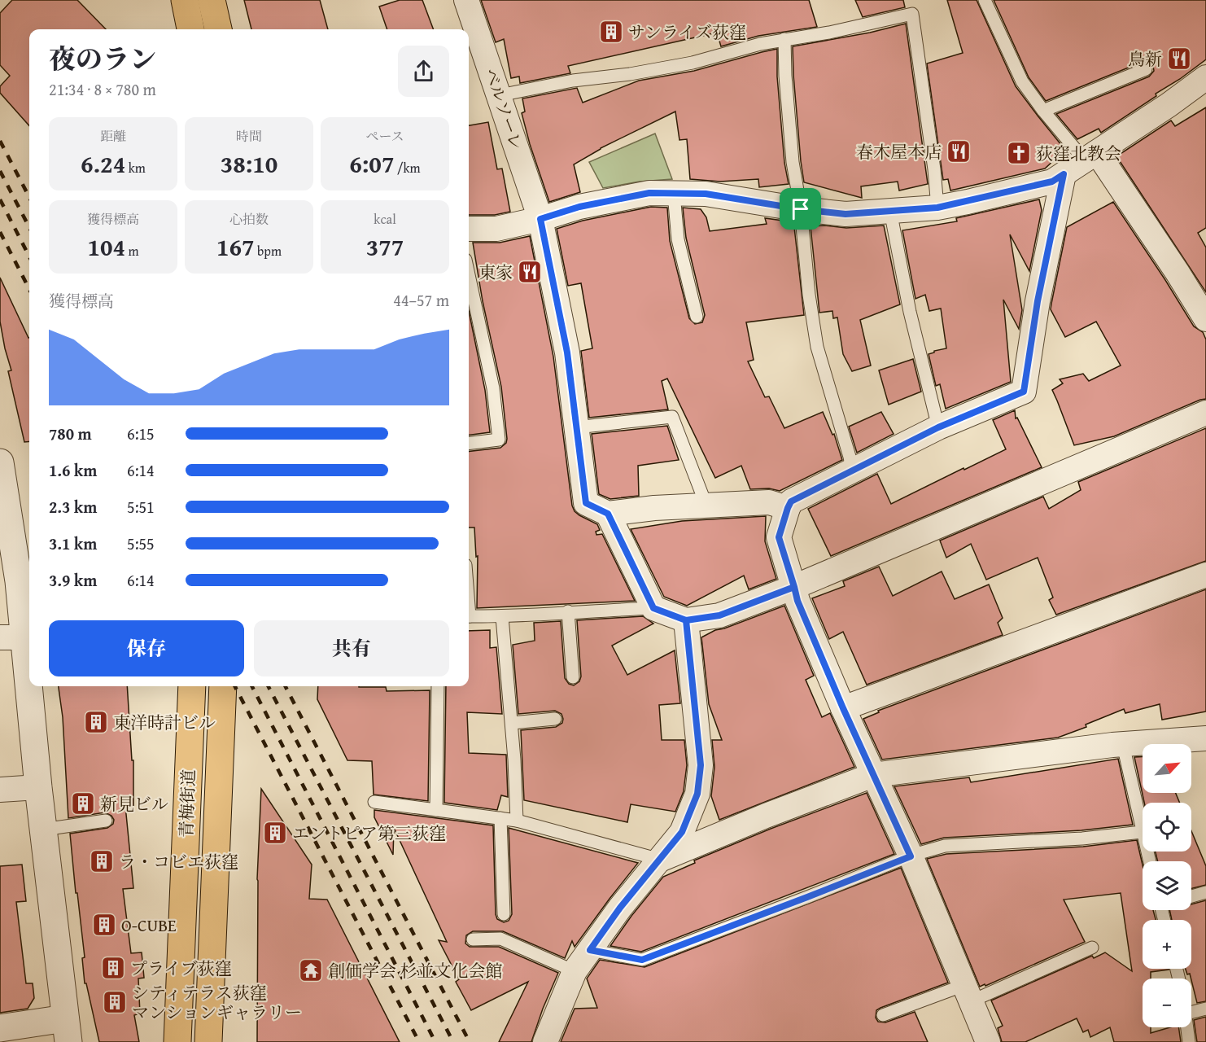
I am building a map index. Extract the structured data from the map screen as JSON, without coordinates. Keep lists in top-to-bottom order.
{
  "streets": {
    "main road": ["青梅街道"],
    "street": ["ベルソーレ"]
  },
  "places": {
    "building": [
      "サンライズ荻窪",
      "東洋時計ビル",
      "新見ビル",
      "エントピア第三荻窪",
      "ラ・コビエ荻窪",
      "O-CUBE",
      "プライブ荻窪",
      "シティテラス荻窪 マンションギャラリー"
    ],
    "restaurant": ["鳥新", "春木屋本店", "東家"],
    "church": ["荻窪北教会"],
    "temple": ["創価学会 杉並文化会館"]
  },
  "north": "top right",
  "page": {
    "heading": ["夜のラン", "21:34 · 8 × 780 m"],
    "stats": [
      ["距離", "6.24 km"],
      ["時間", "38:10"],
      ["ペース", "6:07 /km"],
      ["獲得標高", "104 m"],
      ["心拍数", "167 bpm"],
      ["kcal", "377"]
    ],
    "chart": ["獲得標高", "44–57 m"],
    "list": [
      {
        "name": "780 m",
        "note": "6:15"
      },
      {
        "name": "1.6 km",
        "note": "6:14"
      },
      {
        "name": "2.3 km",
        "note": "5:51"
      },
      {
        "name": "3.1 km",
        "note": "5:55"
      },
      {
        "name": "3.9 km",
        "note": "6:14"
      }
    ],
    "buttons": ["保存", "共有"],
    "map_buttons": ["+", "−"]
  }
}
